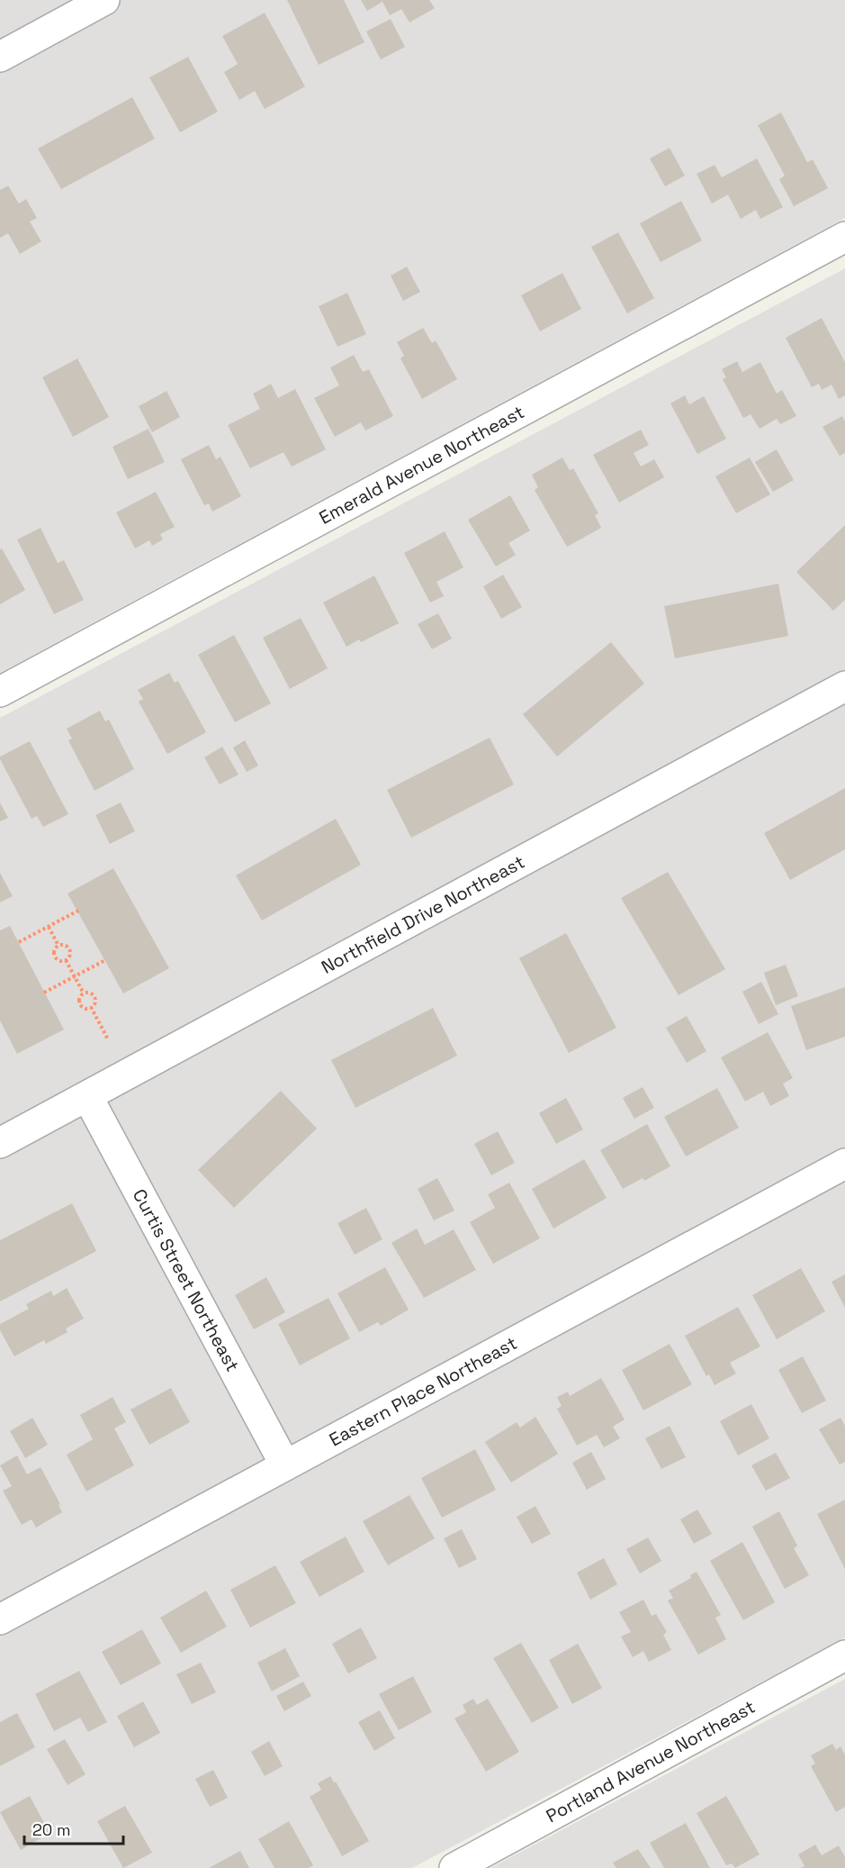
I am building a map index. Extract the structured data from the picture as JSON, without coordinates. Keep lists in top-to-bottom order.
{
  "streets": {
    "street": [
      "Emerald Avenue Northeast",
      "Northfield Drive Northeast",
      "Curtis Street Northeast",
      "Eastern Place Northeast",
      "Portland Avenue Northeast"
    ]
  },
  "crossings": [
    ["Northfield Drive Northeast", "Curtis Street Northeast"],
    ["Curtis Street Northeast", "Eastern Place Northeast"]
  ],
  "scale_bar": "20 m"
}
